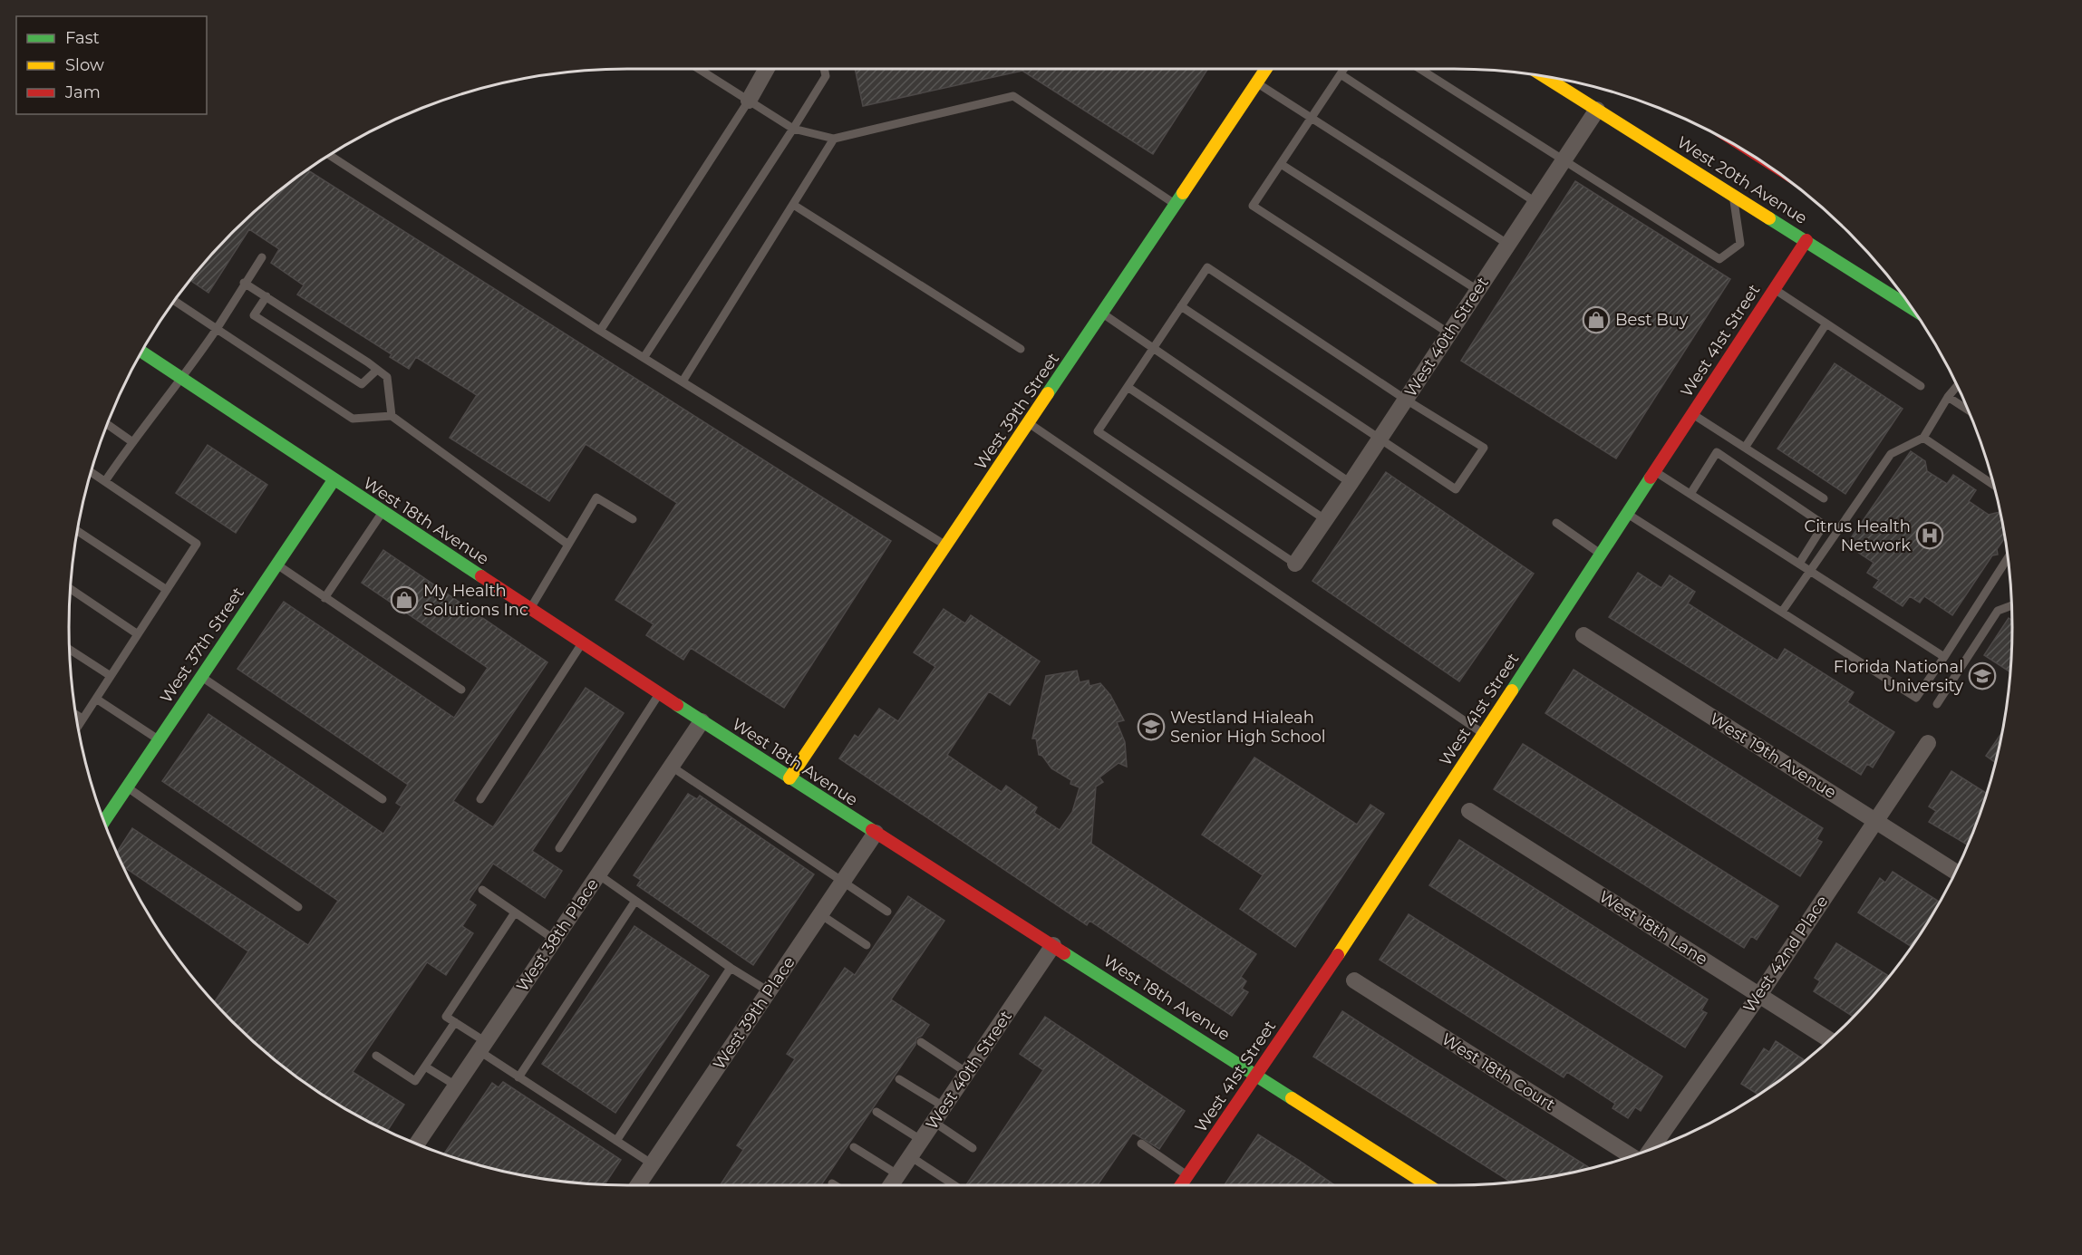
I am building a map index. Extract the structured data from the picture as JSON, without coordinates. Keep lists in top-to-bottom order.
{
  "streets": {
    "main road": [
      "West 20th Avenue",
      "West 41st Street",
      "West 39th Street",
      "West 18th Avenue",
      "West 37th Street"
    ],
    "street": [
      "West 40th Street",
      "West 19th Avenue",
      "West 18th Lane",
      "West 38th Place",
      "West 42nd Place",
      "West 39th Place",
      "West 18th Court"
    ]
  },
  "crossings": [
    ["West 20th Avenue", "West 40th Street"],
    ["West 20th Avenue", "West 41st Street"],
    ["West 40th Street", "West 18th Avenue"],
    ["West 41st Street", "West 18th Avenue"],
    ["West 39th Street", "West 18th Avenue"],
    ["West 18th Avenue", "West 37th Street"],
    ["West 18th Avenue", "West 38th Place"],
    ["West 18th Avenue", "West 39th Place"],
    ["West 19th Avenue", "West 42nd Place"],
    ["West 18th Lane", "West 42nd Place"]
  ],
  "places": {
    "shop": ["Best Buy", "My Health Solutions Inc"],
    "hospital": ["Citrus Health Network"],
    "school or university": ["Florida National University", "Westland Hialeah Senior High School"]
  },
  "legend": ["Fast", "Slow", "Jam"]
}
